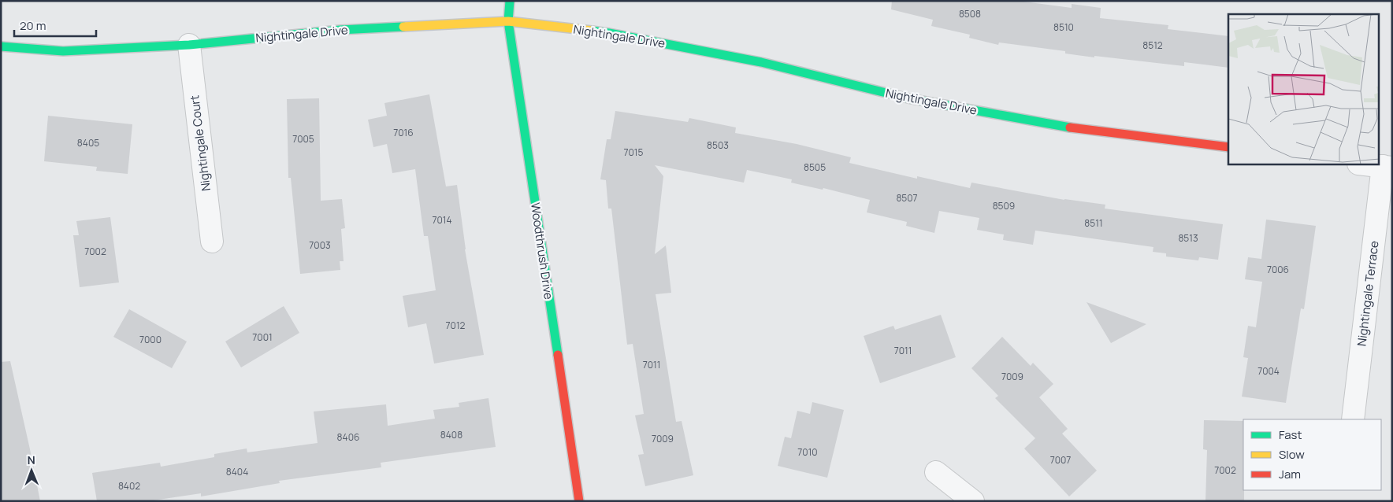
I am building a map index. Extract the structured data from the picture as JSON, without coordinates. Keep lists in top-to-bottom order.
{
  "streets": {
    "street": [
      "Nightingale Drive",
      "Nightingale Court",
      "Woodthrush Drive",
      "Nightingale Terrace"
    ]
  },
  "crossings": [
    ["Nightingale Drive", "Nightingale Court"],
    ["Nightingale Drive", "Woodthrush Drive"]
  ],
  "house_numbers": [
    "8508",
    "8510",
    "8512",
    "7016",
    "7005",
    "8405",
    "8503",
    "7015",
    "8505",
    "8507",
    "8509",
    "7014",
    "8511",
    "8513",
    "7003",
    "7002",
    "7006",
    "7012",
    "7001",
    "7000",
    "7011",
    "7011",
    "7004",
    "7009",
    "8408",
    "8406",
    "7009",
    "7010",
    "7007",
    "7002",
    "8404",
    "8402"
  ],
  "legend": ["Fast", "Slow", "Jam"],
  "scale_bar": "20 m",
  "north": "top"
}
